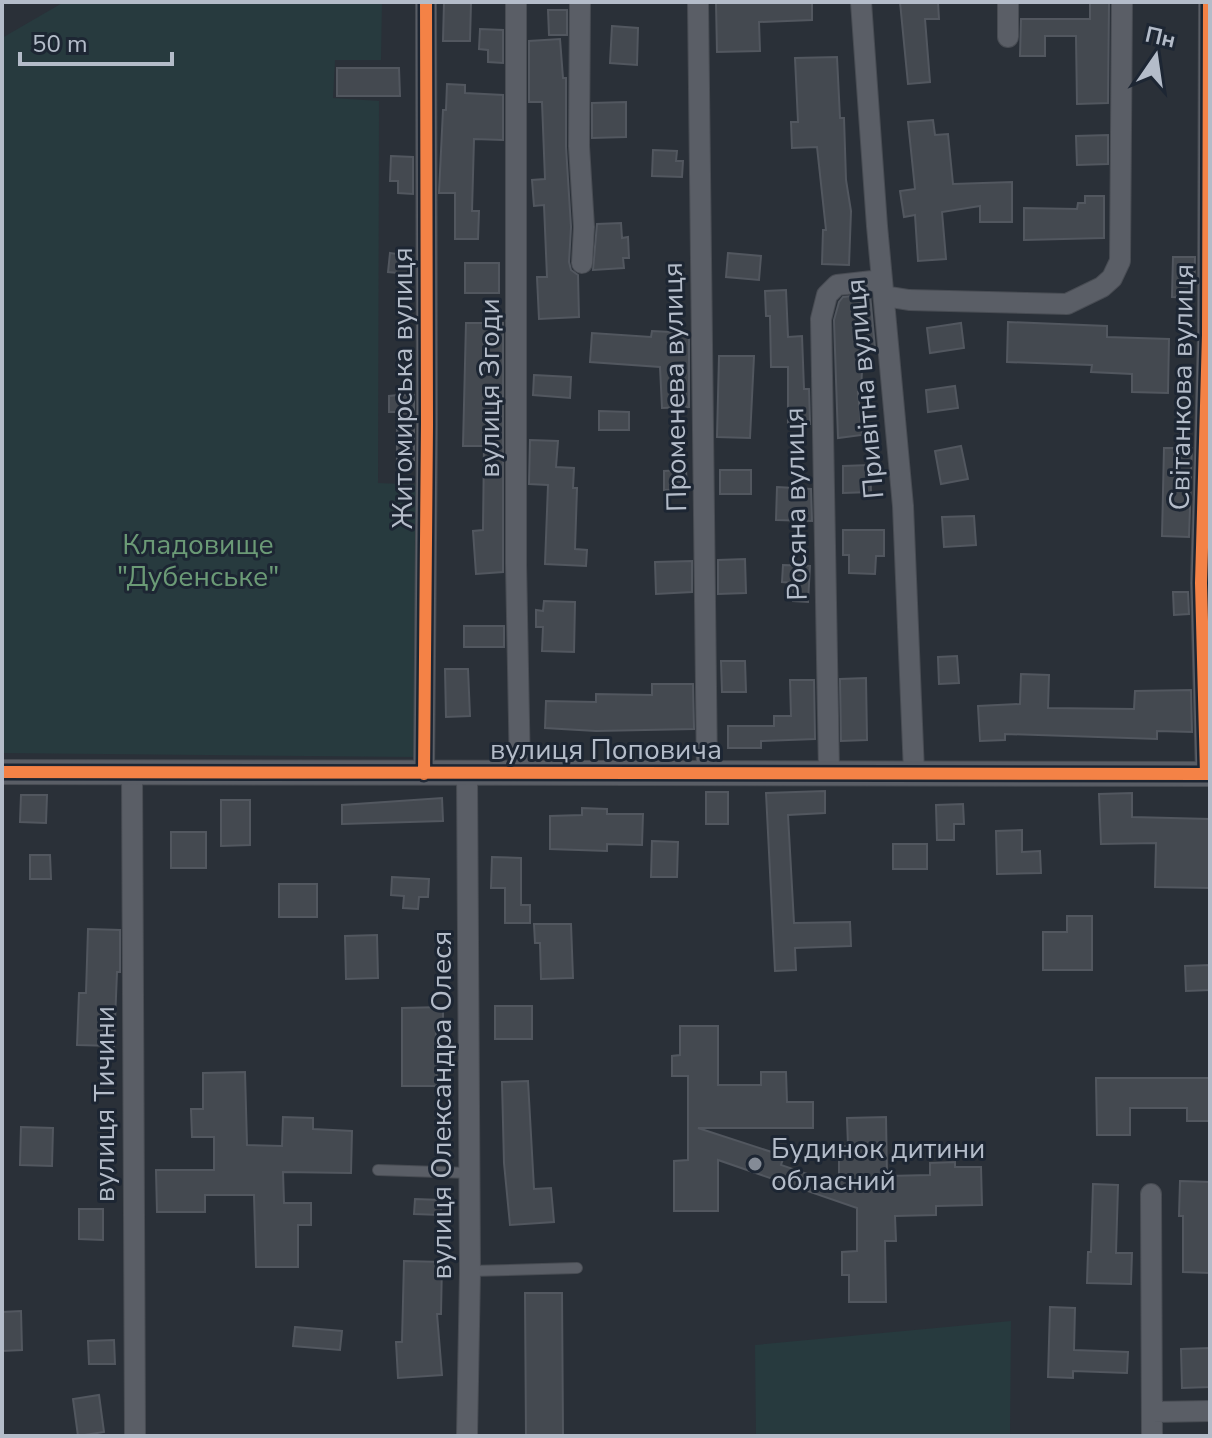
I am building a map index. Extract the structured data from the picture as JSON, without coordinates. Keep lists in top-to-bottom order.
{
  "streets": {
    "street": [
      "Променева вулиця",
      "Світанкова вулиця",
      "Житомирська вулиця",
      "вулиця Згоди",
      "Привітна вулиця",
      "Росяна вулиця",
      "вулиця Поповича",
      "вулиця Тичини",
      "вулиця Олександра Олеся"
    ]
  },
  "crossings": [
    ["Променева вулиця", "вулиця Поповича"],
    ["Світанкова вулиця", "вулиця Поповича"],
    ["Житомирська вулиця", "вулиця Поповича"],
    ["вулиця Згоди", "вулиця Поповича"],
    ["Привітна вулиця", "Росяна вулиця"],
    ["Привітна вулиця", "вулиця Поповича"],
    ["Росяна вулиця", "вулиця Поповича"],
    ["вулиця Поповича", "вулиця Тичини"],
    ["вулиця Поповича", "вулиця Олександра Олеся"]
  ],
  "parks": ["Кладовище \"Дубенське\""],
  "places": ["Будинок дитини обласний"],
  "scale_bar": "50 m",
  "north": "top"
}
